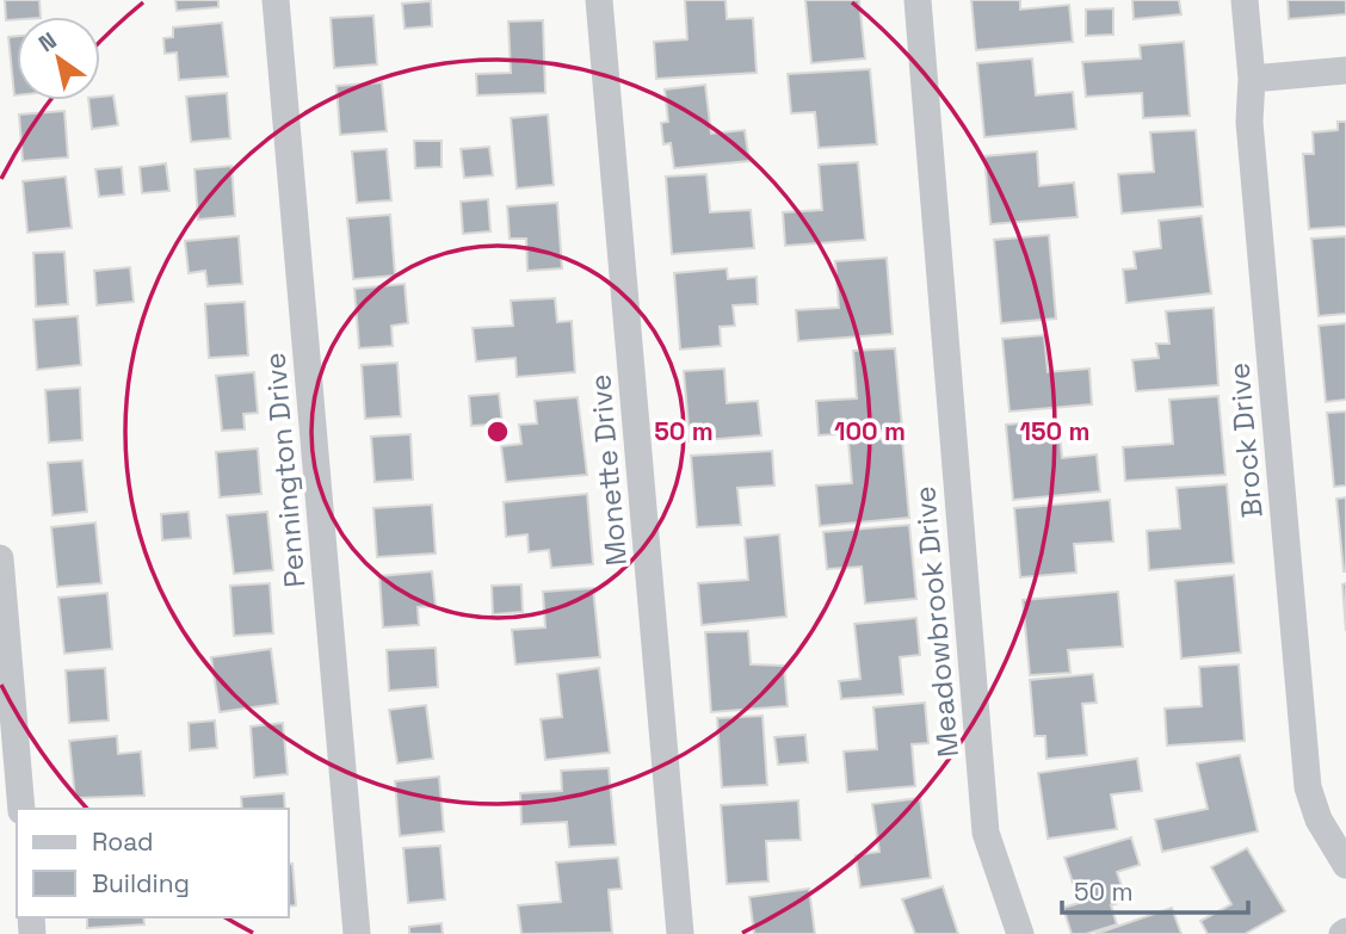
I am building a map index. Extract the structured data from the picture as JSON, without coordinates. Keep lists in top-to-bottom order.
{
  "streets": {
    "street": [
      "Brock Drive",
      "Pennington Drive",
      "Monette Drive",
      "Meadowbrook Drive"
    ]
  },
  "legend": ["Road", "Building"],
  "scale_bar": "50 m",
  "north": "top left",
  "rings": ["50 m", "100 m", "150 m"]
}
